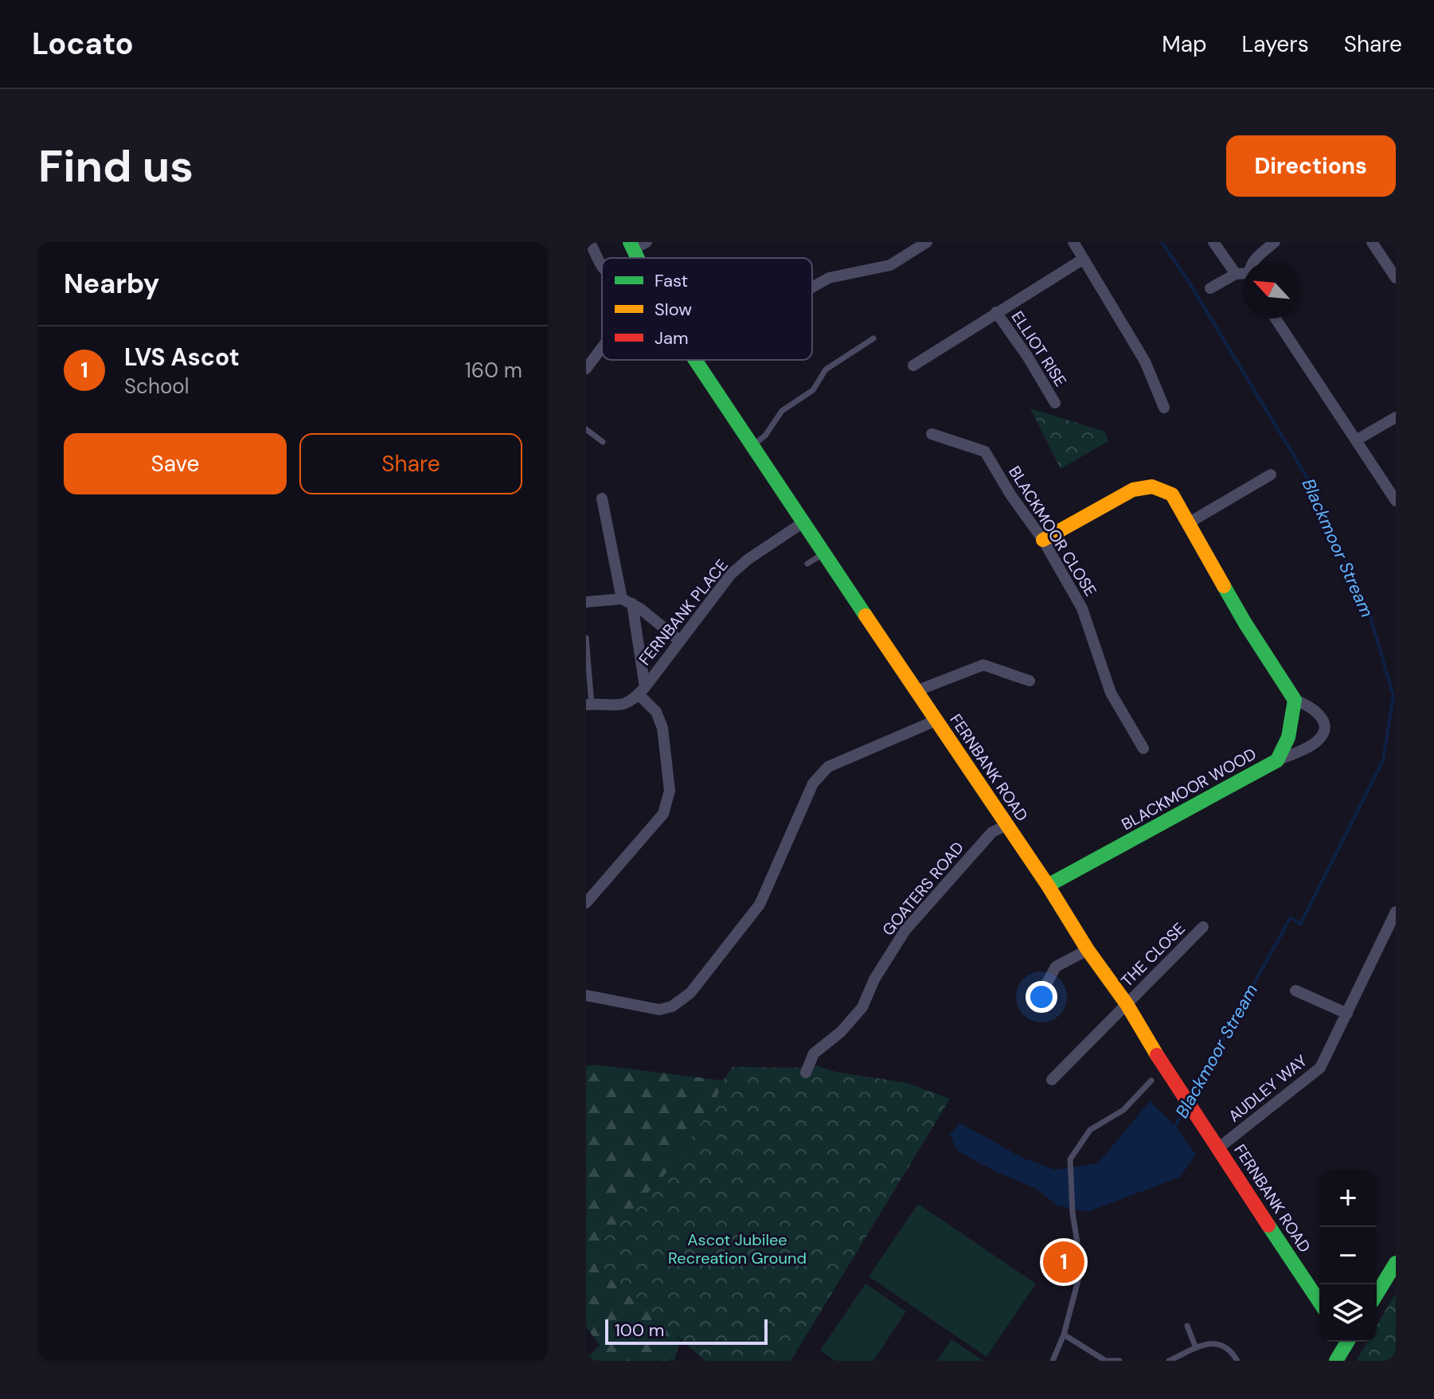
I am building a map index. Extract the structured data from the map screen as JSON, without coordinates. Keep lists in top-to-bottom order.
{
  "streets": {
    "street": [
      "ELLIOT RISE",
      "BLACKMOOR CLOSE",
      "FERNBANK PLACE",
      "FERNBANK ROAD",
      "BLACKMOOR WOOD",
      "GOATERS ROAD",
      "THE CLOSE",
      "AUDLEY WAY"
    ]
  },
  "crossings": [
    ["FERNBANK PLACE", "FERNBANK ROAD"],
    ["FERNBANK ROAD", "BLACKMOOR WOOD"],
    ["FERNBANK ROAD", "GOATERS ROAD"],
    ["FERNBANK ROAD", "THE CLOSE"],
    ["FERNBANK ROAD", "AUDLEY WAY"]
  ],
  "water": ["Blackmoor Stream"],
  "parks": ["Ascot Jubilee Recreation Ground"],
  "legend": ["Fast", "Slow", "Jam"],
  "scale_bar": "100 m",
  "north": "top left",
  "page": {
    "header": "Locato",
    "nav": ["Map", "Layers", "Share"],
    "buttons": [
      "Directions",
      ["Save", "Share"]
    ],
    "title": "Find us",
    "heading": "Nearby",
    "list": [
      {
        "mark": "1",
        "name": "LVS Ascot",
        "note": "School",
        "value": "160 m"
      }
    ],
    "map_buttons": ["+", "−"],
    "pins": "1",
    "scale": "100 m"
  }
}
